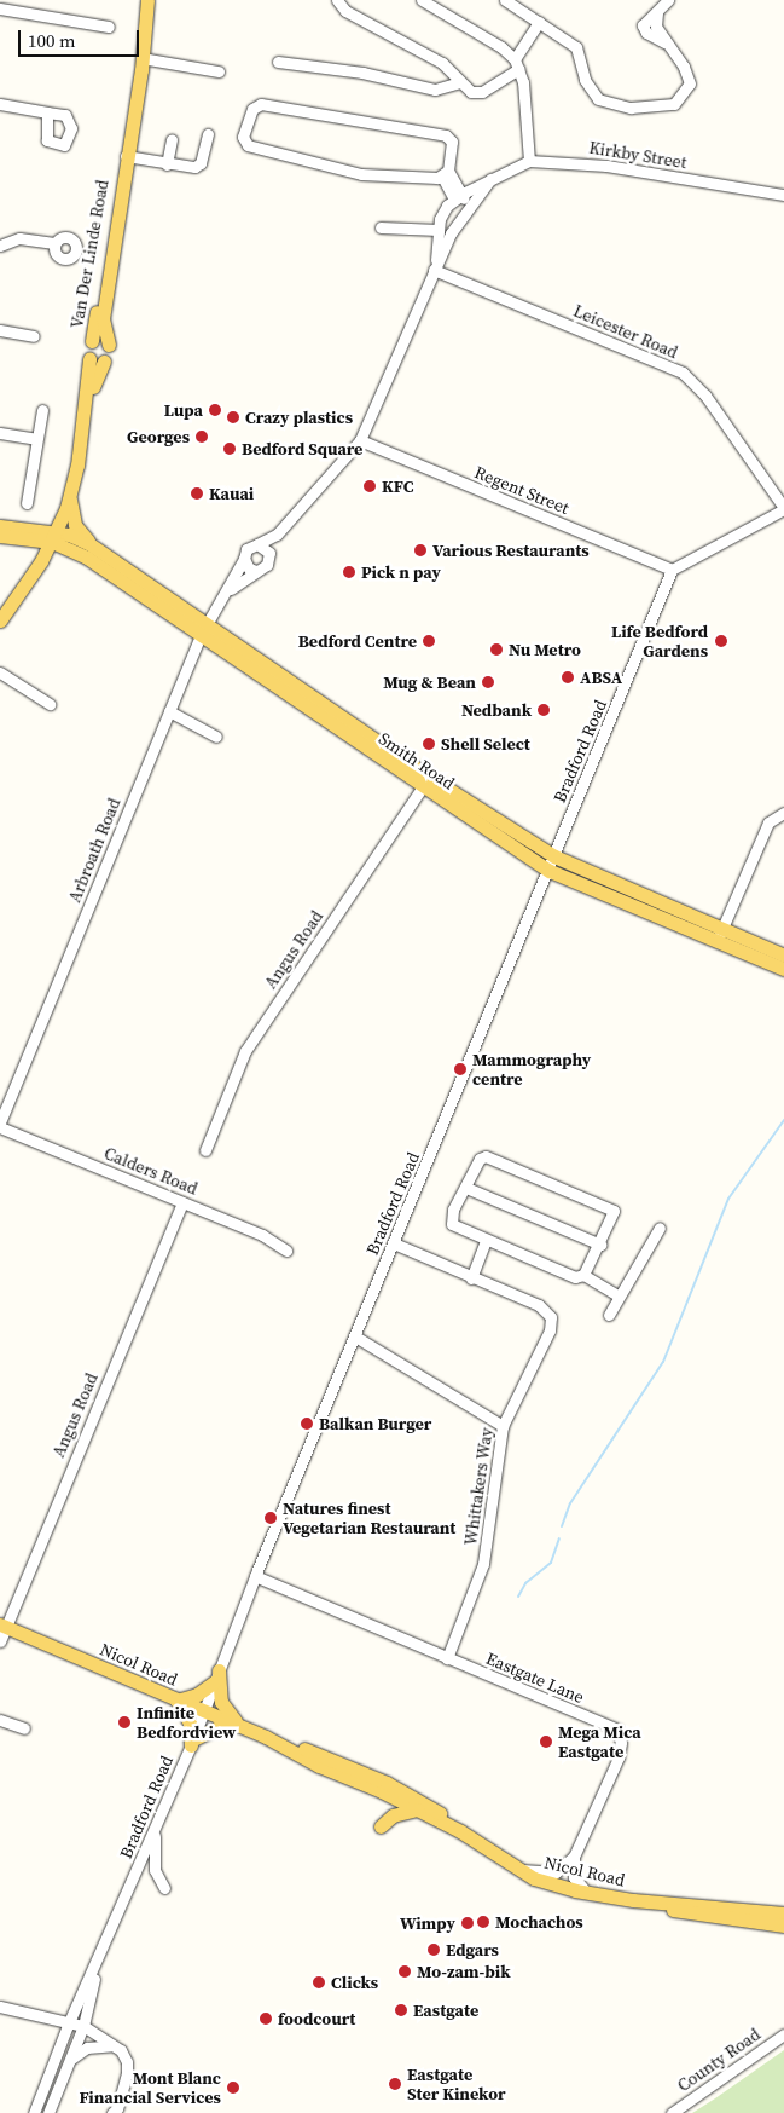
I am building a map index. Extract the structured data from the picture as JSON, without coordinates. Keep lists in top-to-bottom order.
{
  "streets": {
    "main road": ["Van Der Linde Road", "Smith Road", "Nicol Road"],
    "street": [
      "Kirkby Street",
      "Leicester Road",
      "Regent Street",
      "Bradford Road",
      "Arbroath Road",
      "Angus Road",
      "Calders Road",
      "Whittakers Way",
      "Eastgate Lane",
      "County Road"
    ]
  },
  "crossings": [
    ["Kirkby Street", "Leicester Road"],
    ["Kirkby Street", "Regent Street"],
    ["Regent Street", "Bradford Road"],
    ["Bradford Road", "Smith Road"],
    ["Bradford Road", "Whittakers Way"],
    ["Bradford Road", "Nicol Road"],
    ["Bradford Road", "Eastgate Lane"],
    ["Smith Road", "Arbroath Road"],
    ["Smith Road", "Angus Road"],
    ["Angus Road", "Calders Road"],
    ["Angus Road", "Nicol Road"],
    ["Whittakers Way", "Eastgate Lane"]
  ],
  "places": [
    "Lupa",
    "Crazy plastics",
    "Georges",
    "Bedford Square",
    "KFC",
    "Kauai",
    "Various Restaurants",
    "Pick n pay",
    "Bedford Centre",
    "Life Bedford Gardens",
    "Nu Metro",
    "ABSA",
    "Mug & Bean",
    "Nedbank",
    "Shell Select",
    "Mammography centre",
    "Balkan Burger",
    "Natures finest Vegetarian Restaurant",
    "Infinite Bedfordview",
    "Mega Mica Eastgate",
    "Mochachos",
    "Wimpy",
    "Edgars",
    "Mo-zam-bik",
    "Clicks",
    "Eastgate",
    "foodcourt",
    "Eastgate Ster Kinekor",
    "Mont Blanc Financial Services"
  ],
  "scale_bar": "100 m"
}
